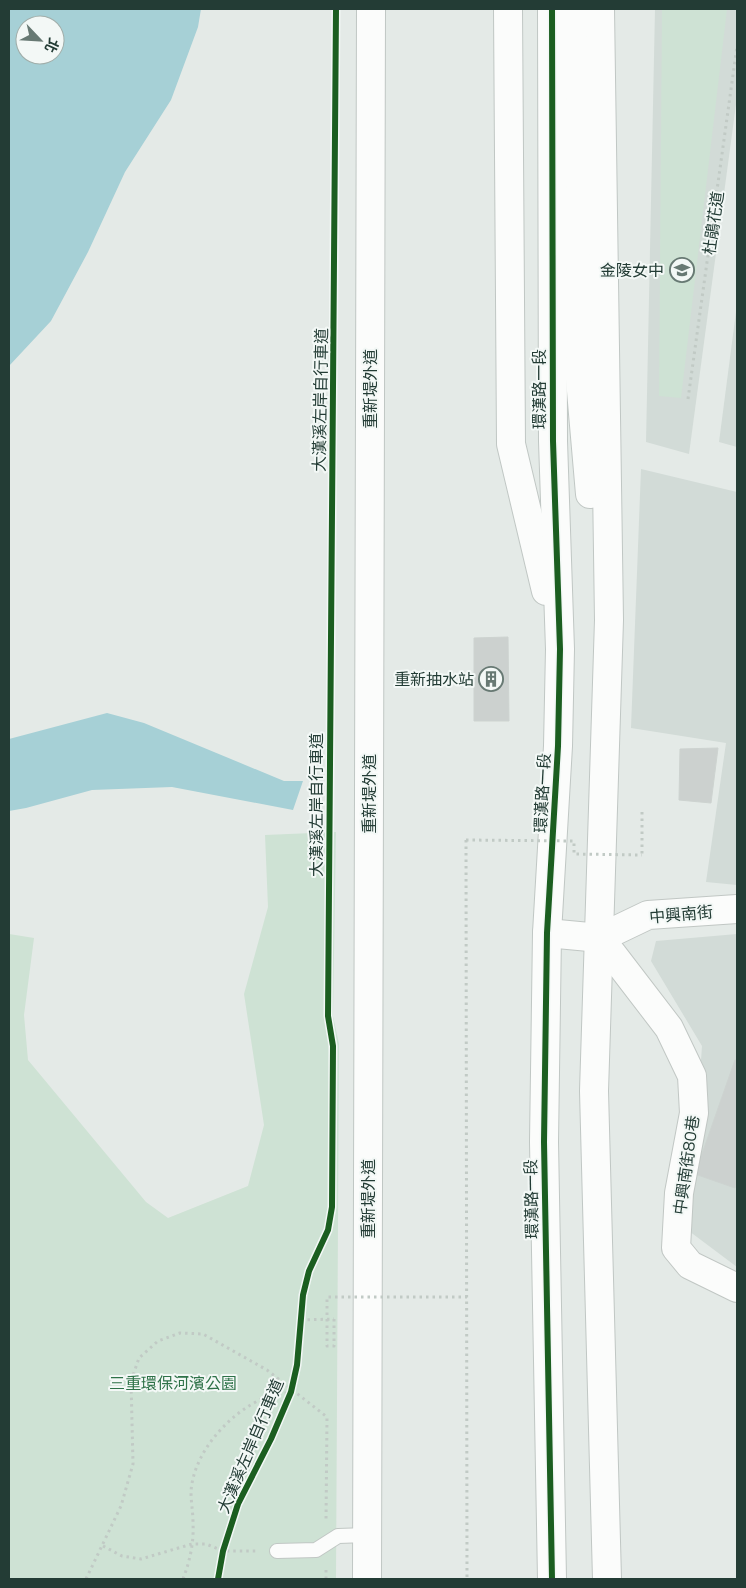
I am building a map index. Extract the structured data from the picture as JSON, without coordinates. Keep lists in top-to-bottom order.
{
  "streets": {
    "street": [
      "重新堤外道",
      "環漢路一段",
      "中興南街",
      "中興南街80巷"
    ],
    "path": ["杜鵑花道"],
    "cycle path": ["大漢溪左岸自行車道"]
  },
  "crossings": [
    ["中興南街", "中興南街80巷"]
  ],
  "parks": ["三重環保河濱公園"],
  "places": {
    "school or university": ["金陵女中"],
    "building": ["重新抽水站"]
  },
  "north": "bottom right"
}
